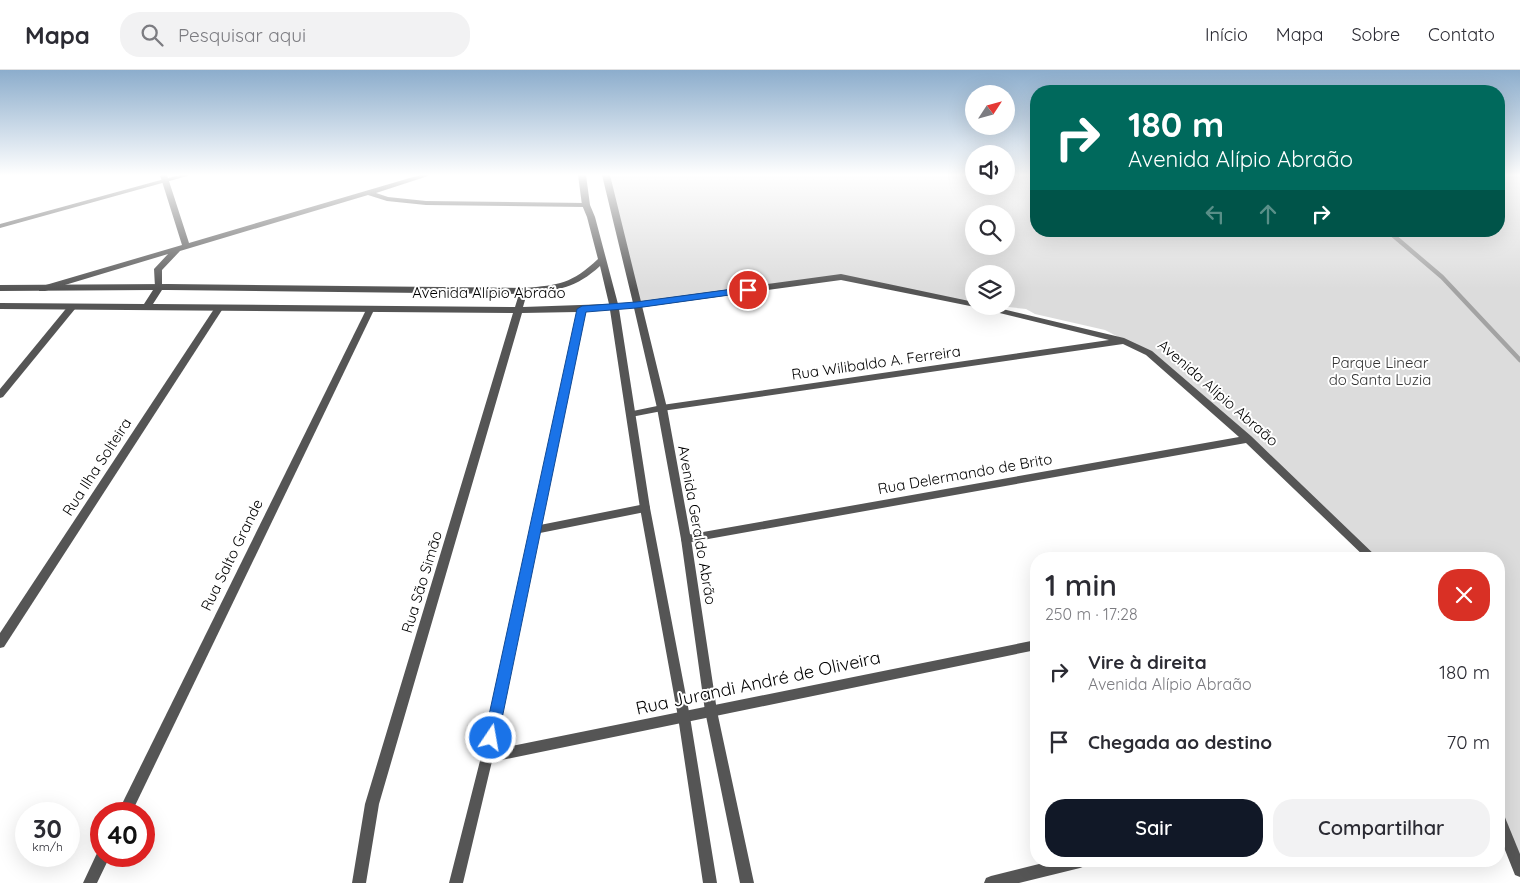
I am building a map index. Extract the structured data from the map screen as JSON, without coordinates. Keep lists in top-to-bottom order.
{
  "streets": {
    "street": [
      "Avenida Alípio Abraão",
      "Rua Wilibaldo A. Ferreira",
      "Rua Ilha Solteira",
      "Rua Delermando de Brito",
      "Avenida Geraldo Abrão",
      "Rua Salto Grande",
      "Rua São Simão",
      "Rua Jurandi André de Oliveira"
    ]
  },
  "crossings": [
    ["Avenida Alípio Abraão", "Rua Wilibaldo A. Ferreira"],
    ["Avenida Alípio Abraão", "Rua Ilha Solteira"],
    ["Avenida Alípio Abraão", "Rua Delermando de Brito"],
    ["Avenida Alípio Abraão", "Avenida Geraldo Abrão"],
    ["Avenida Alípio Abraão", "Rua Salto Grande"],
    ["Avenida Alípio Abraão", "Rua São Simão"],
    ["Rua Wilibaldo A. Ferreira", "Avenida Geraldo Abrão"],
    ["Rua Delermando de Brito", "Avenida Geraldo Abrão"],
    ["Avenida Geraldo Abrão", "Rua Jurandi André de Oliveira"]
  ],
  "parks": ["Parque Linear do Santa Luzia"],
  "north": "top right",
  "page": {
    "header": "Mapa",
    "search": "Pesquisar aqui",
    "nav": [
      "Início",
      "Mapa",
      "Sobre",
      "Contato"
    ],
    "turn": ["180 m", "Avenida Alípio Abraão"],
    "heading": ["1 min", "250 m · 17:28"],
    "list": [
      {
        "name": "Vire à direita",
        "note": "Avenida Alípio Abraão",
        "value": "180 m"
      },
      {
        "name": "Chegada ao destino",
        "value": "70 m"
      }
    ],
    "buttons": ["Sair", "Compartilhar"],
    "speed": "30 km/h",
    "limit": "40"
  }
}
